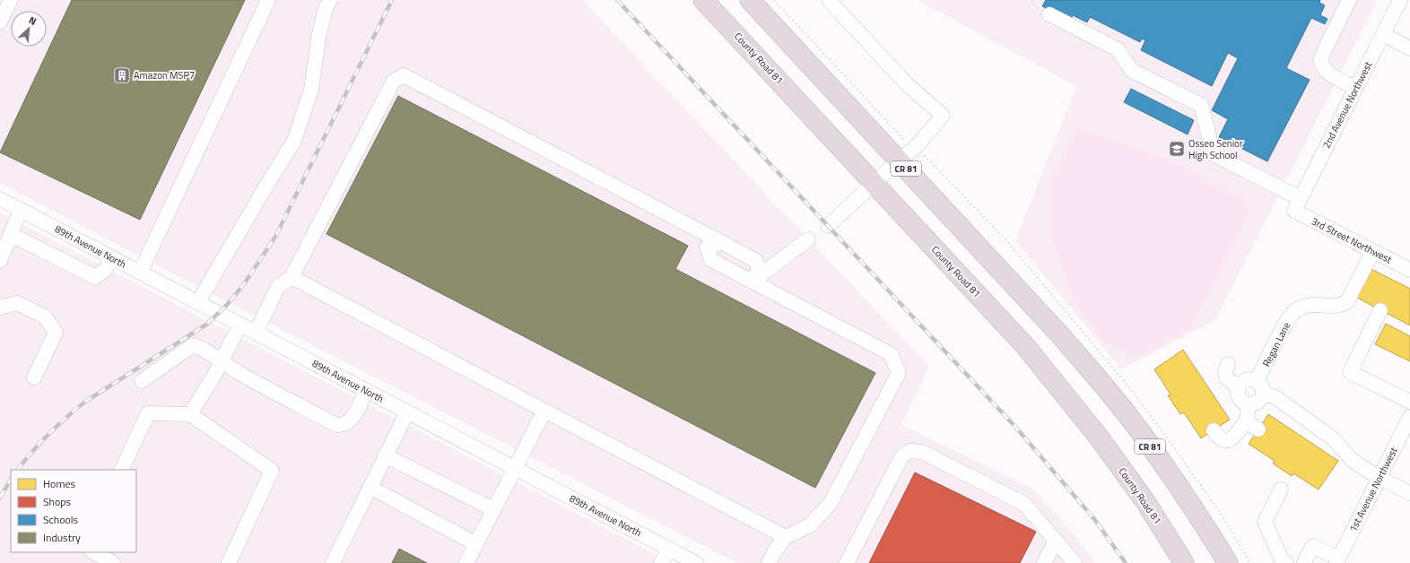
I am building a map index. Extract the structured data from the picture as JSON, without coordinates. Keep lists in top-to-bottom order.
{
  "streets": {
    "highway": ["County Road 81", "CR 81"],
    "street": [
      "2nd Avenue Northwest",
      "3rd Street Northwest",
      "89th Avenue North",
      "Regan Lane",
      "1st Avenue Northwest"
    ]
  },
  "crossings": [
    ["2nd Avenue Northwest", "3rd Street Northwest"],
    ["3rd Street Northwest", "Regan Lane"]
  ],
  "places": {
    "building": ["Amazon MSP7"],
    "school or university": ["Osseo Senior High School"]
  },
  "legend": [
    "Homes",
    "Shops",
    "Schools",
    "Industry"
  ],
  "north": "top right"
}
